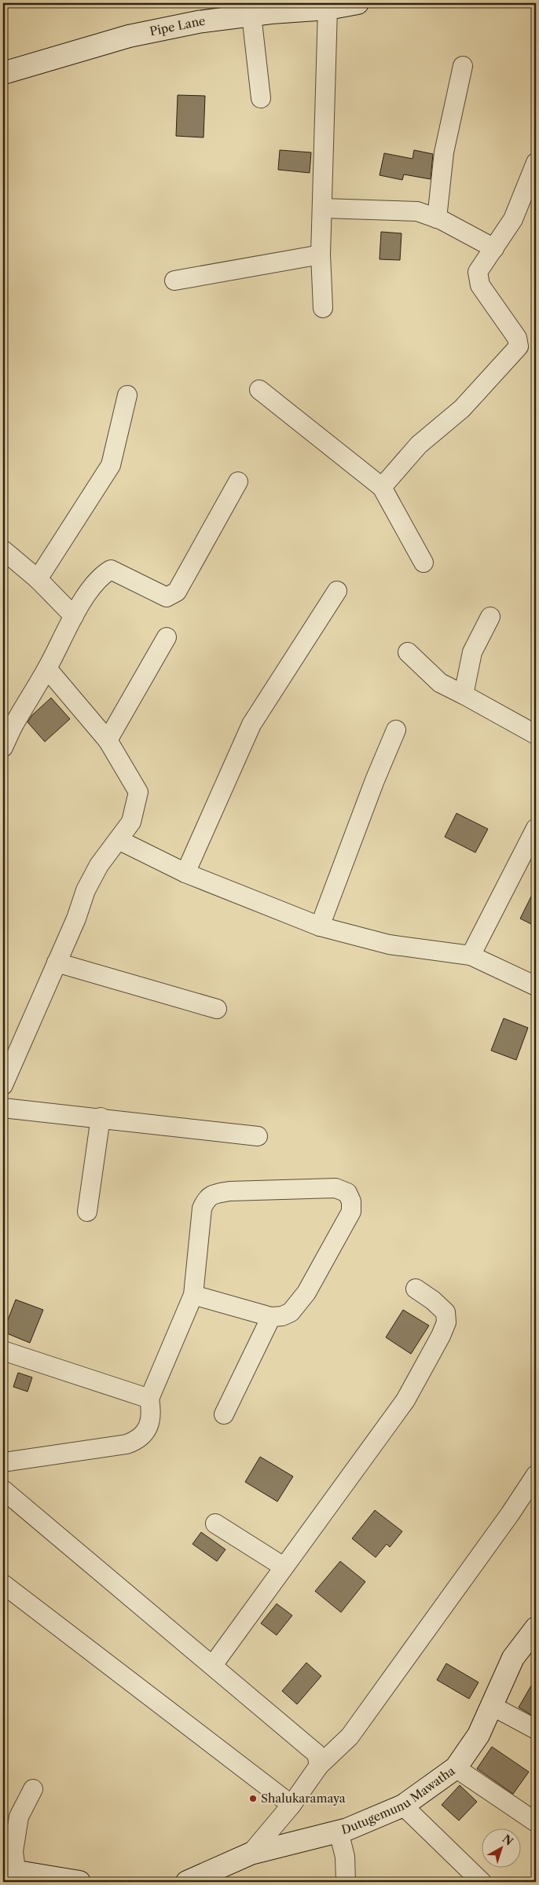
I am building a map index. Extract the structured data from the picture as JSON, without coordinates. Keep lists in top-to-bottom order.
{
  "streets": {
    "street": ["Pipe Lane", "Dutugemunu Mawatha"]
  },
  "places": ["Shalukaramaya"],
  "north": "top right"
}
